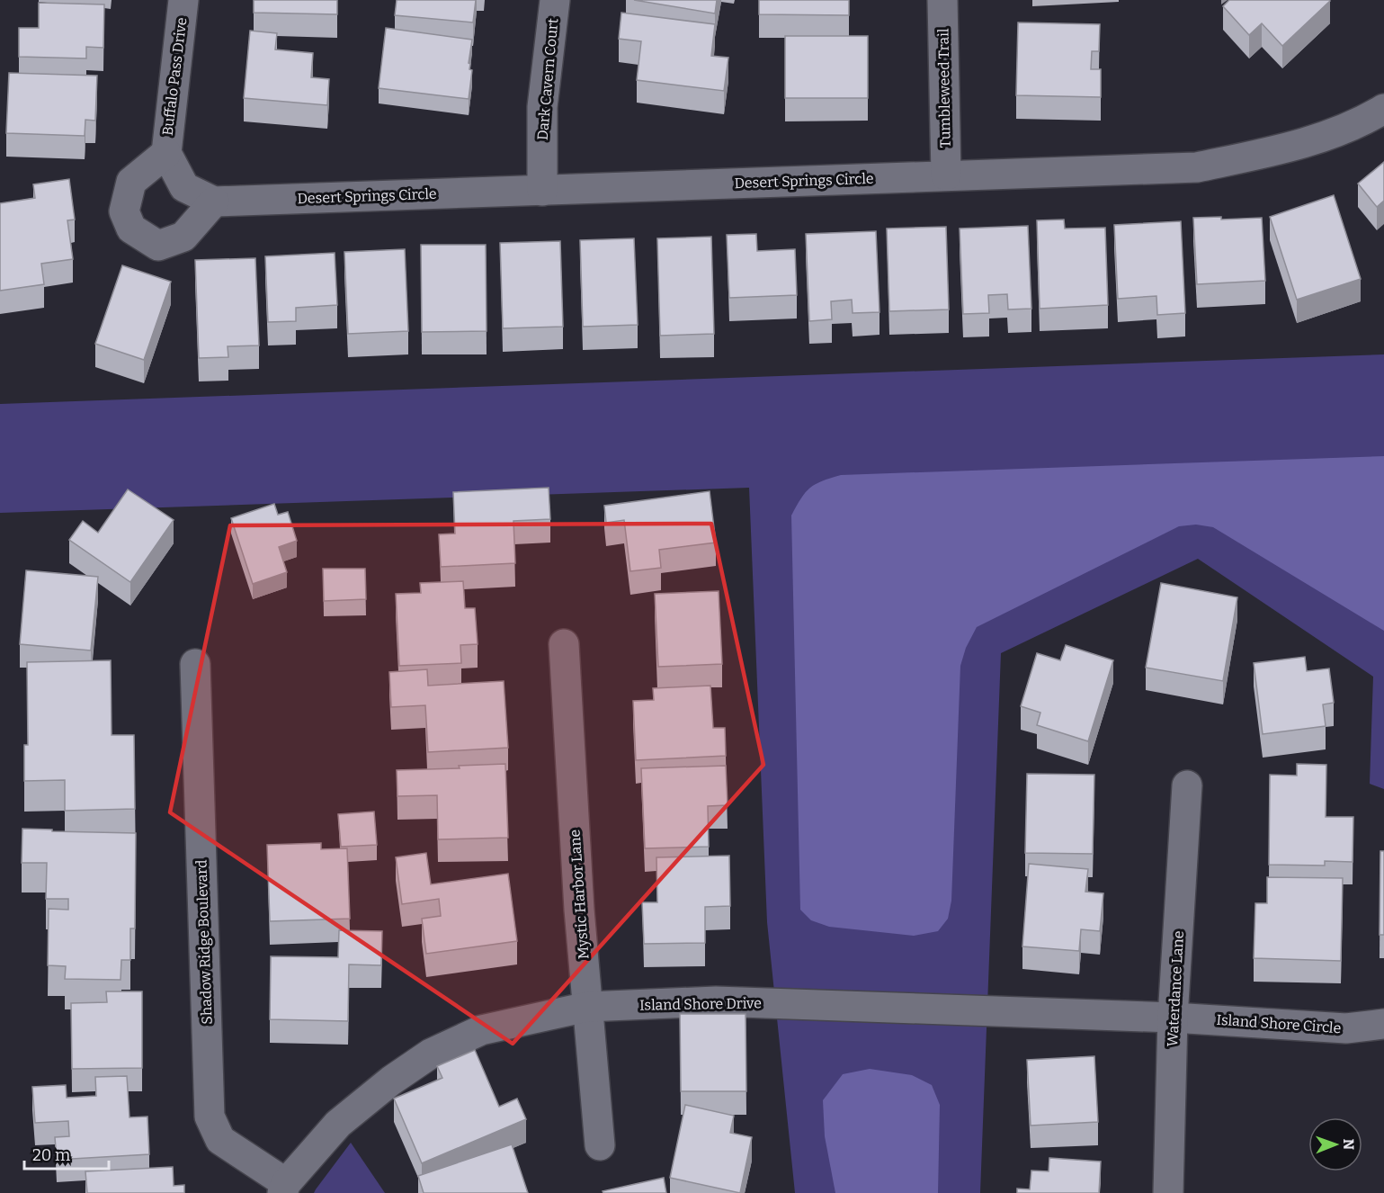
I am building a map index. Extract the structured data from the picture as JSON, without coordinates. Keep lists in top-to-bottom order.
{
  "streets": {
    "street": [
      "Buffalo Pass Drive",
      "Dark Cavern Court",
      "Tumbleweed Trail",
      "Desert Springs Circle",
      "Mystic Harbor Lane",
      "Shadow Ridge Boulevard",
      "Waterdance Lane",
      "Island Shore Drive",
      "Island Shore Circle"
    ]
  },
  "crossings": [
    ["Buffalo Pass Drive", "Desert Springs Circle"],
    ["Dark Cavern Court", "Desert Springs Circle"],
    ["Tumbleweed Trail", "Desert Springs Circle"],
    ["Mystic Harbor Lane", "Island Shore Drive"],
    ["Shadow Ridge Boulevard", "Island Shore Drive"],
    ["Waterdance Lane", "Island Shore Drive"],
    ["Waterdance Lane", "Island Shore Circle"],
    ["Island Shore Drive", "Island Shore Circle"]
  ],
  "scale_bar": "20 m",
  "north": "right"
}
